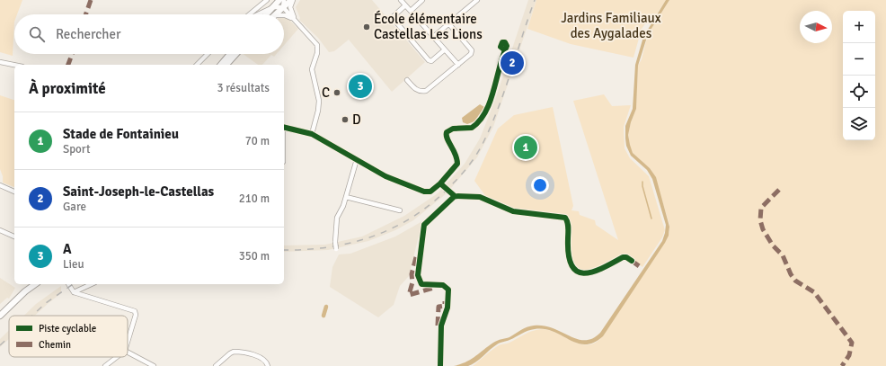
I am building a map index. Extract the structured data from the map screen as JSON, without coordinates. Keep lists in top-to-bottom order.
{
  "parks": ["Jardins Familiaux des Aygalades"],
  "places": ["École élémentaire Castellas Les Lions", "C", "D"],
  "legend": ["Piste cyclable", "Chemin"],
  "north": "right",
  "page": {
    "map_buttons": ["+", "−"],
    "search": "Rechercher",
    "pins": ["2", "3", "1"],
    "heading": ["À proximité", "3 résultats"],
    "list": [
      {
        "mark": "1",
        "name": "Stade de Fontainieu",
        "note": "Sport",
        "value": "70 m"
      },
      {
        "mark": "2",
        "name": "Saint-Joseph-le-Castellas",
        "note": "Gare",
        "value": "210 m"
      },
      {
        "mark": "3",
        "name": "A",
        "note": "Lieu",
        "value": "350 m"
      }
    ]
  }
}
